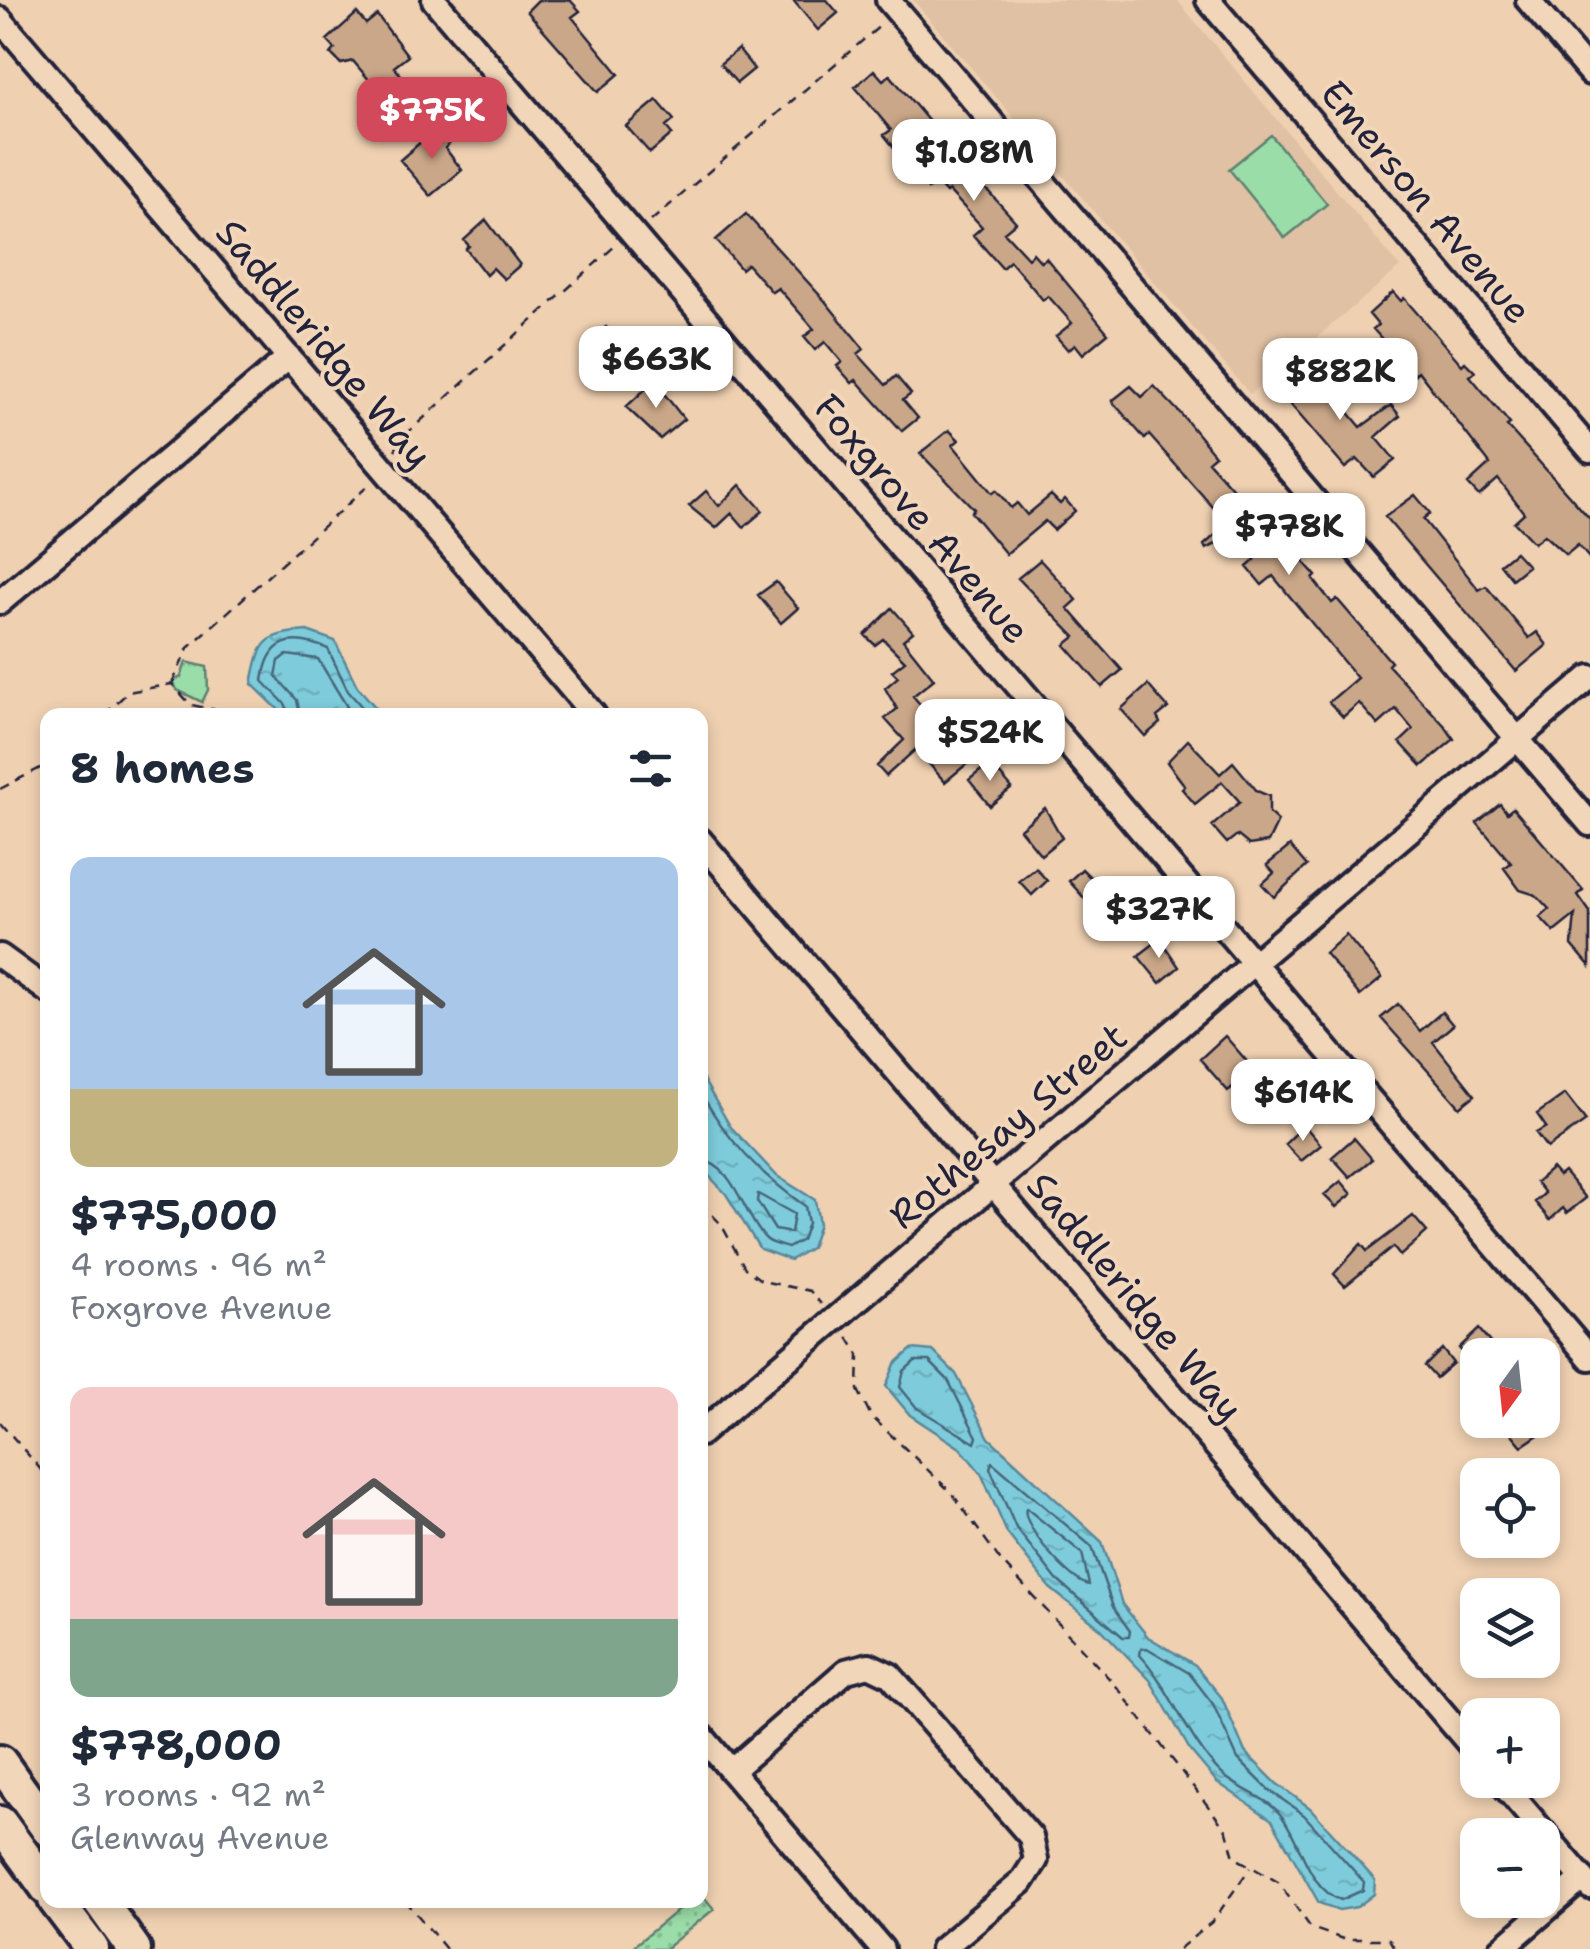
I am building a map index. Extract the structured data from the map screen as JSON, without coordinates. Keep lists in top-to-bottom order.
{
  "streets": {
    "street": [
      "Emerson Avenue",
      "Saddleridge Way",
      "Foxgrove Avenue",
      "Rothesay Street"
    ]
  },
  "crossings": [
    ["Saddleridge Way", "Rothesay Street"],
    ["Foxgrove Avenue", "Rothesay Street"]
  ],
  "north": "bottom",
  "page": {
    "price": [
      "$775K",
      "$1.08M",
      "$663K",
      "$882K",
      "$778K",
      "$524K",
      "$327K",
      "$614K"
    ],
    "heading": "8 homes",
    "list": [
      {
        "name": "$775,000",
        "note": "4 rooms · 96 m² · Foxgrove Avenue"
      },
      {
        "name": "$778,000",
        "note": "3 rooms · 92 m² · Glenway Avenue"
      }
    ],
    "map_buttons": ["+", "−"]
  }
}
